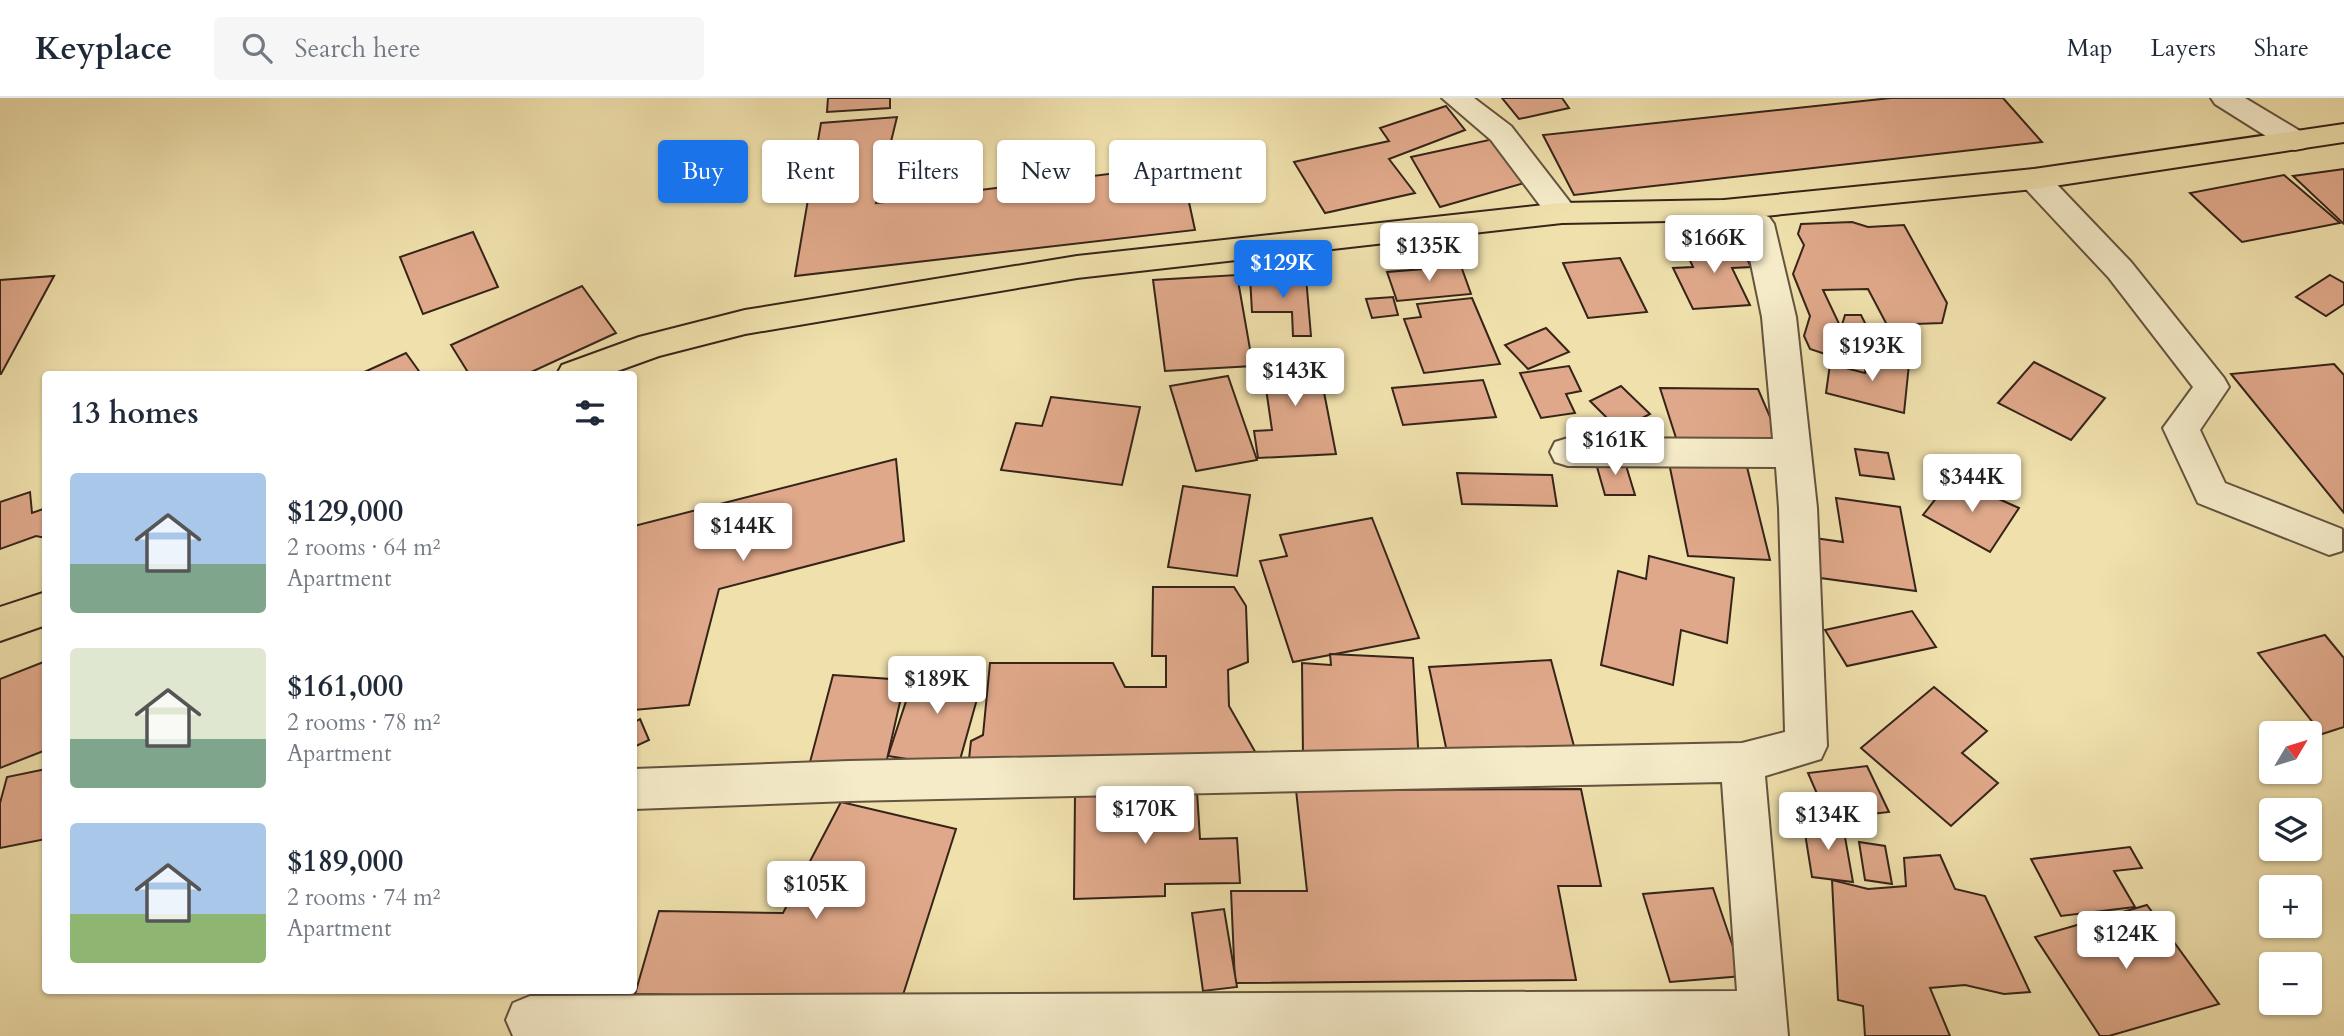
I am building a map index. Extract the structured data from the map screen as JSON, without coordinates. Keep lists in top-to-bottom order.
{
  "north": "top right",
  "page": {
    "header": "Keyplace",
    "search": "Search here",
    "nav": ["Map", "Layers", "Share"],
    "chip": [
      "Buy",
      "Rent",
      "Filters",
      "New",
      "Apartment"
    ],
    "price": [
      "$166K",
      "$135K",
      "$129K",
      "$193K",
      "$143K",
      "$161K",
      "$344K",
      "$144K",
      "$189K",
      "$170K",
      "$134K",
      "$105K",
      "$124K"
    ],
    "heading": "13 homes",
    "list": [
      {
        "name": "$129,000",
        "note": "2 rooms · 64 m² · Apartment"
      },
      {
        "name": "$161,000",
        "note": "2 rooms · 78 m² · Apartment"
      },
      {
        "name": "$189,000",
        "note": "2 rooms · 74 m² · Apartment"
      }
    ],
    "map_buttons": ["+", "−"]
  }
}
